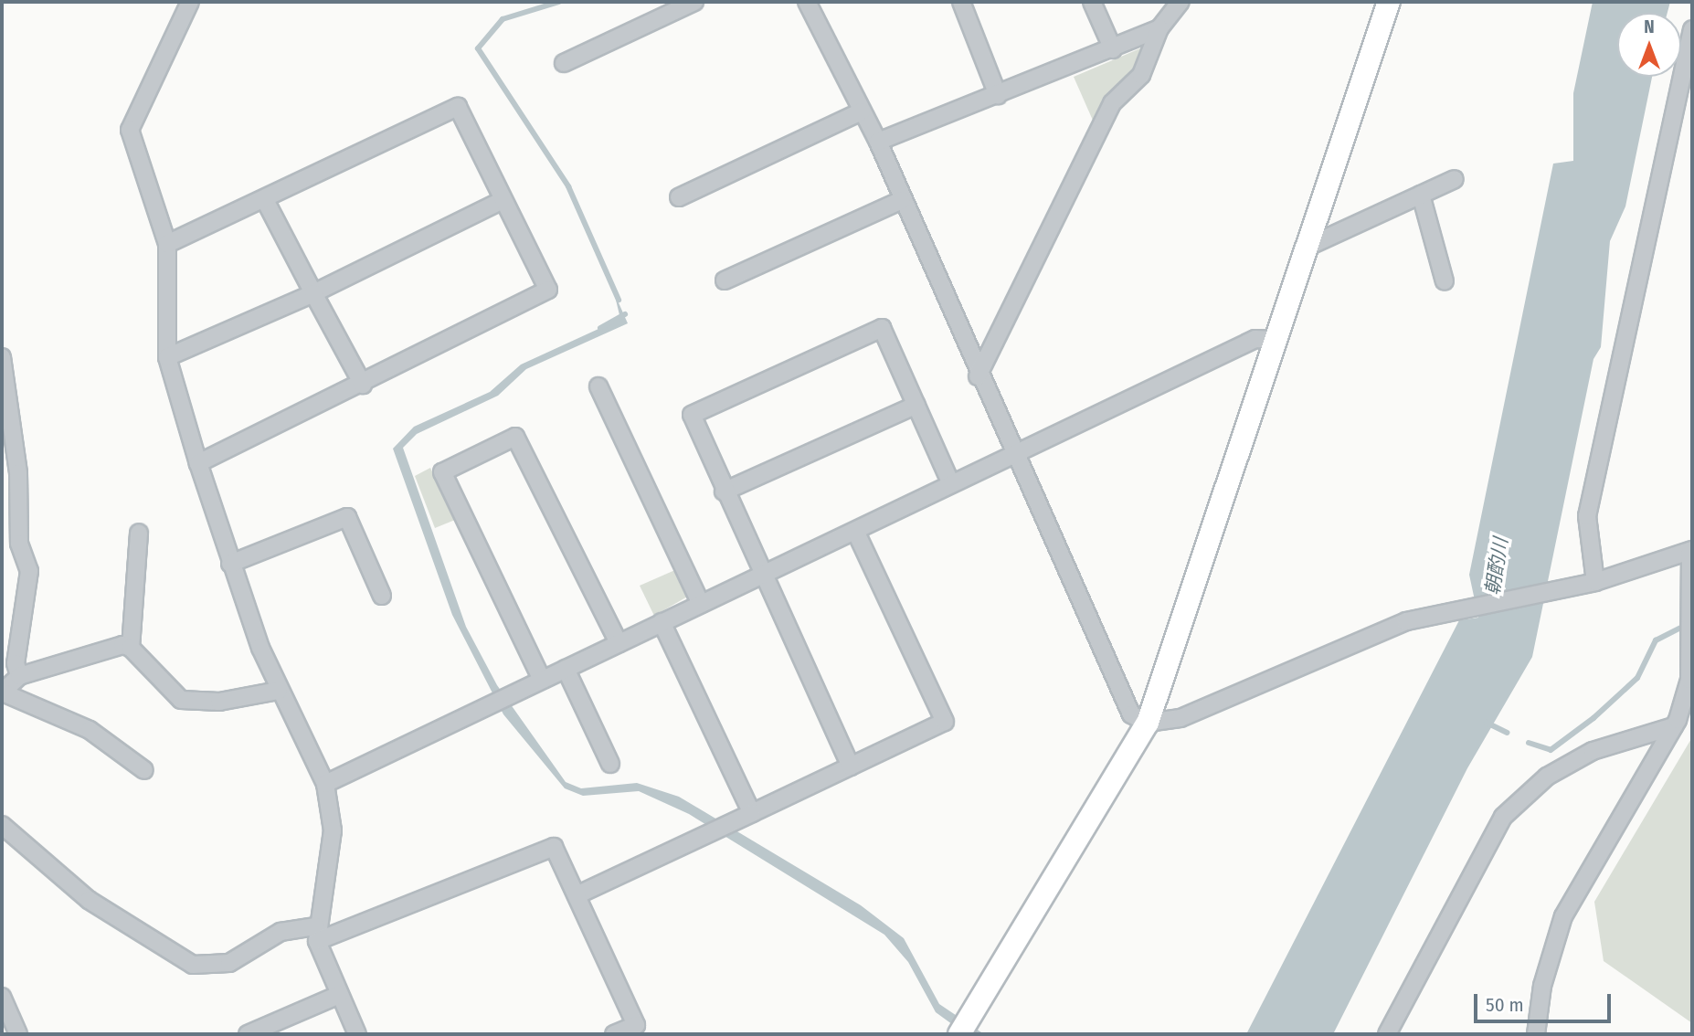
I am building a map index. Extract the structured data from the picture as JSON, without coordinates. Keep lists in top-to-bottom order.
{
  "water": ["朝酌川"],
  "scale_bar": "50 m",
  "north": "top"
}
